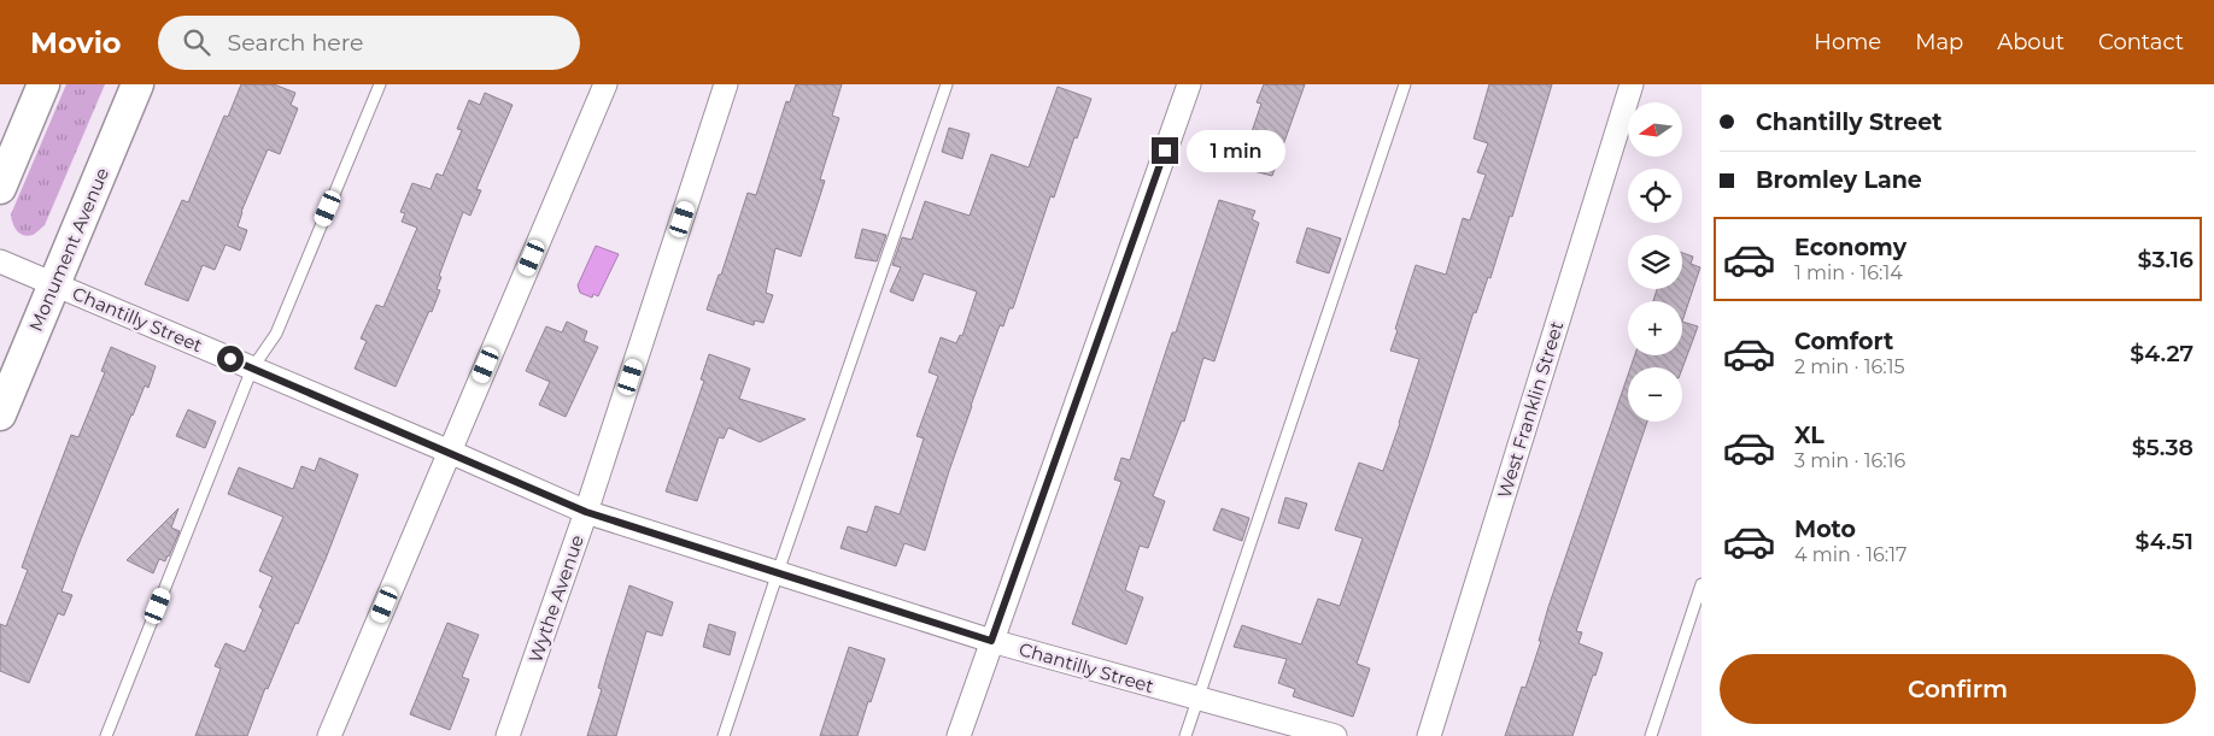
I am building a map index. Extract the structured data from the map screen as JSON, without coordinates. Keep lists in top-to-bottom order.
{
  "streets": {
    "street": [
      "Monument Avenue",
      "Chantilly Street",
      "West Franklin Street",
      "Wythe Avenue"
    ]
  },
  "crossings": [
    ["Monument Avenue", "Chantilly Street"],
    ["Chantilly Street", "Wythe Avenue"]
  ],
  "north": "left",
  "page": {
    "header": "Movio",
    "search": "Search here",
    "nav": [
      "Home",
      "Map",
      "About",
      "Contact"
    ],
    "banner": ["Chantilly Street", "Bromley Lane"],
    "map_buttons": ["+", "−"],
    "bubble": "1 min",
    "list": [
      {
        "name": "Economy",
        "note": "1 min · 16:14",
        "value": "$3.16"
      },
      {
        "name": "Comfort",
        "note": "2 min · 16:15",
        "value": "$4.27"
      },
      {
        "name": "XL",
        "note": "3 min · 16:16",
        "value": "$5.38"
      },
      {
        "name": "Moto",
        "note": "4 min · 16:17",
        "value": "$4.51"
      }
    ],
    "buttons": "Confirm"
  }
}
